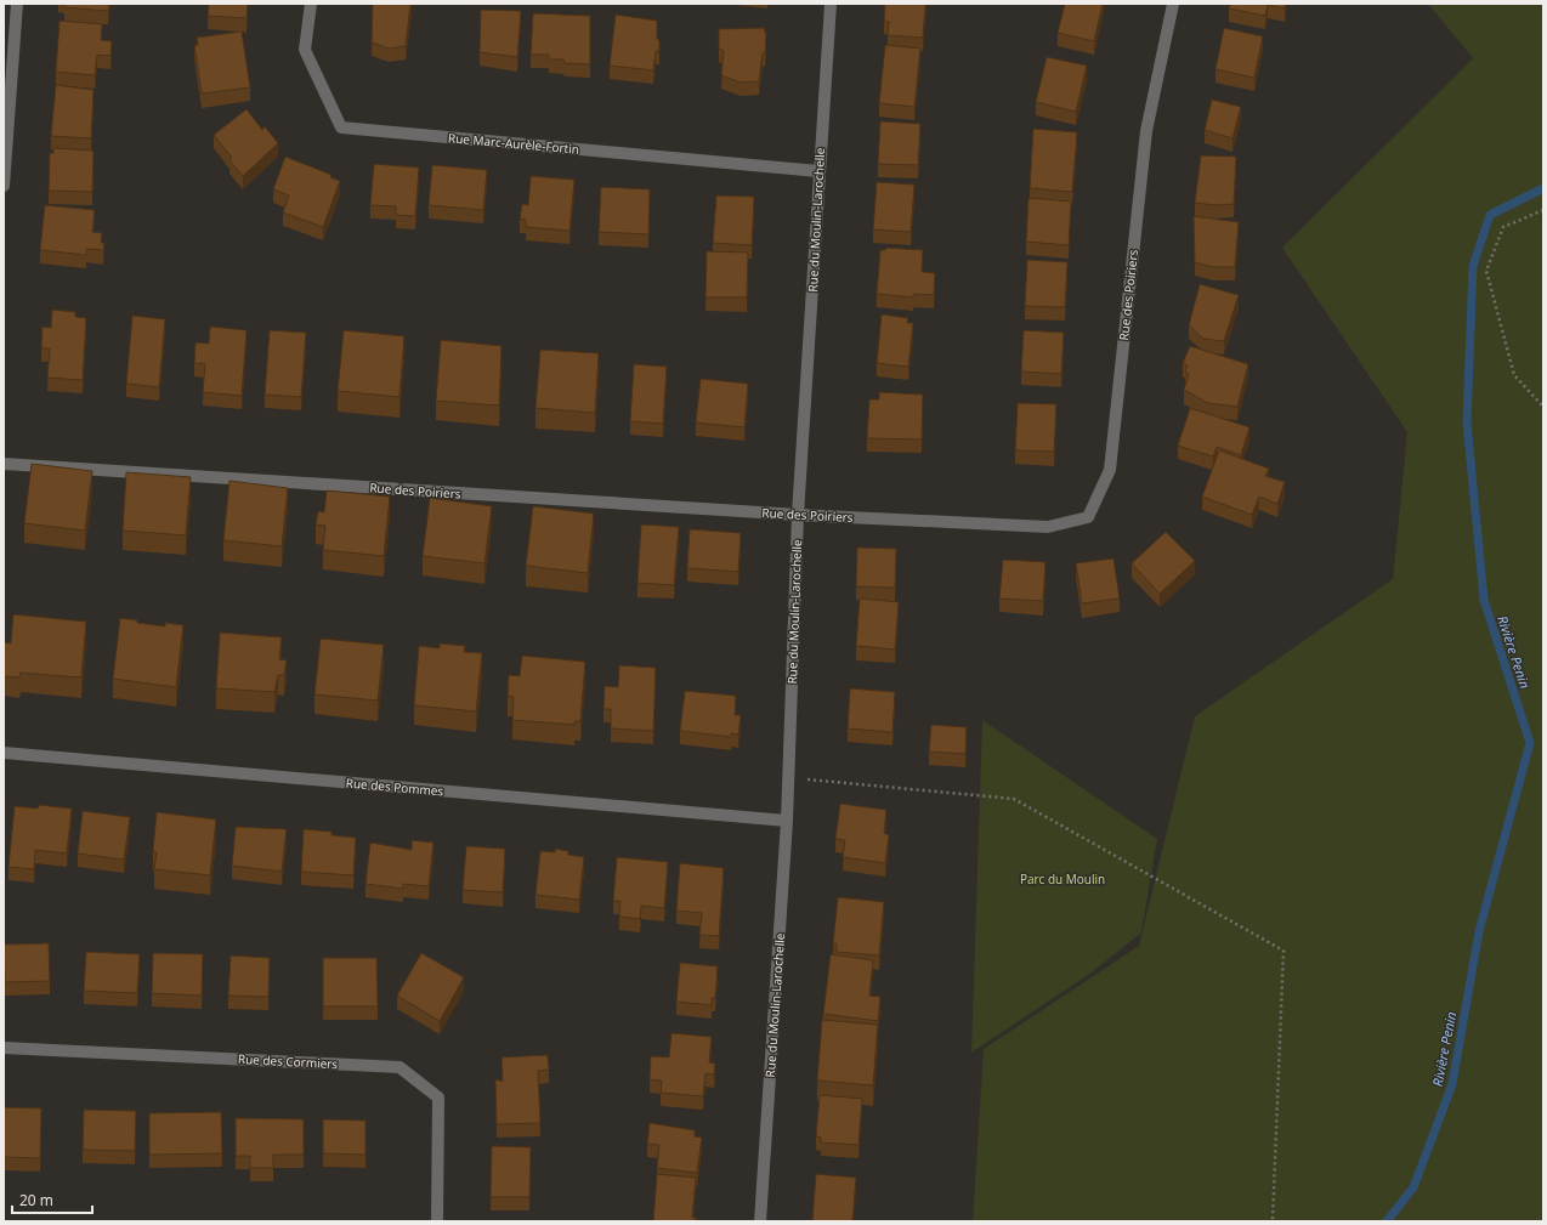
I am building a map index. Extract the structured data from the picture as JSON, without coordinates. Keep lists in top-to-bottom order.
{
  "streets": {
    "street": [
      "Rue Marc-Aurèle-Fortin",
      "Rue du Moulin-Larochelle",
      "Rue des Poiriers",
      "Rue des Pommes",
      "Rue des Cormiers"
    ]
  },
  "crossings": [
    ["Rue Marc-Aurèle-Fortin", "Rue du Moulin-Larochelle"],
    ["Rue du Moulin-Larochelle", "Rue des Poiriers"],
    ["Rue du Moulin-Larochelle", "Rue des Pommes"]
  ],
  "water": ["Rivière Penin"],
  "parks": ["Parc du Moulin"],
  "scale_bar": "20 m"
}
